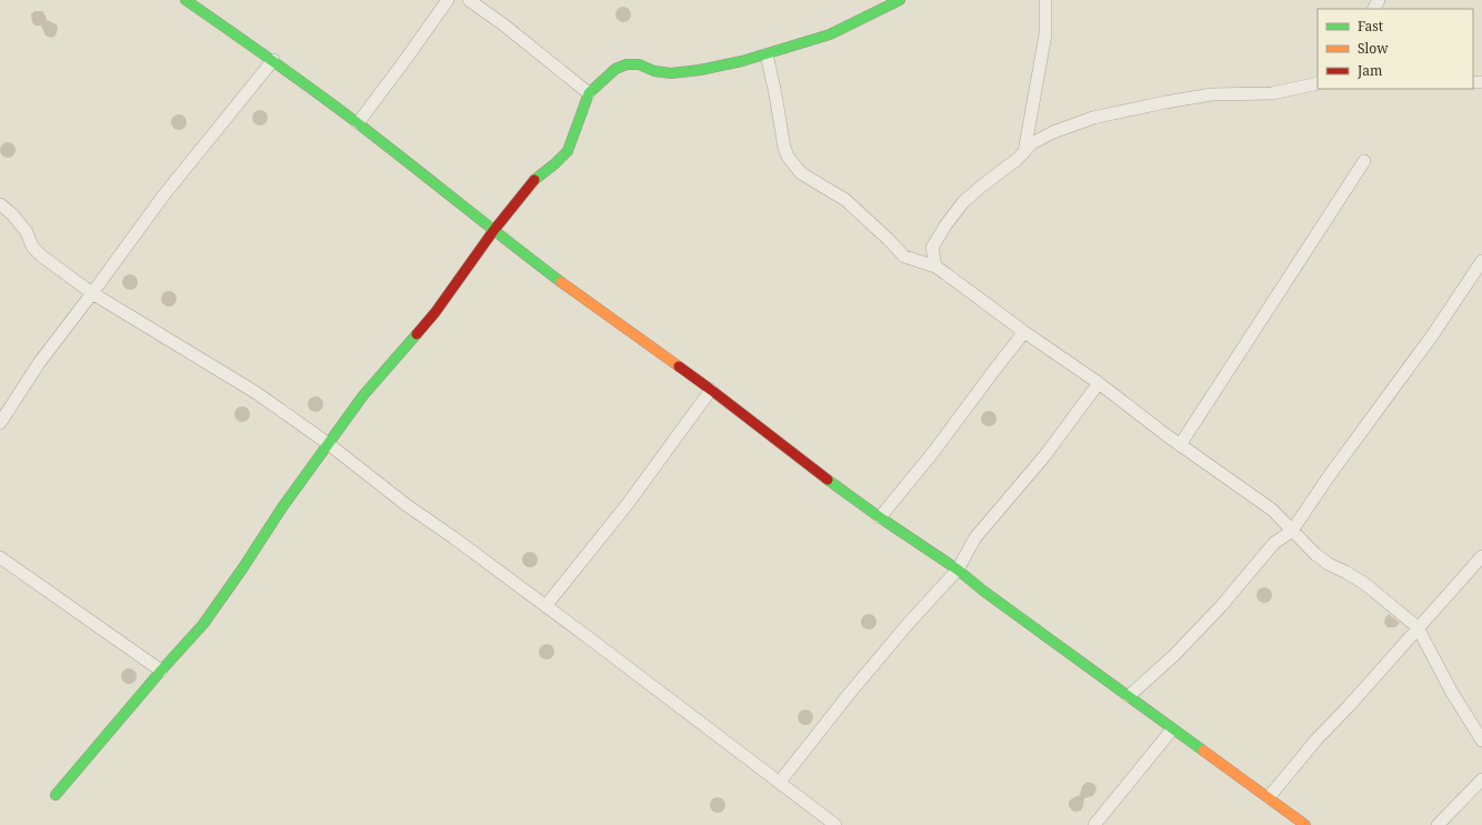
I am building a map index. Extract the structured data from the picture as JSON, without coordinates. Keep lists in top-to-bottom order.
{
  "legend": ["Fast", "Slow", "Jam"]
}
